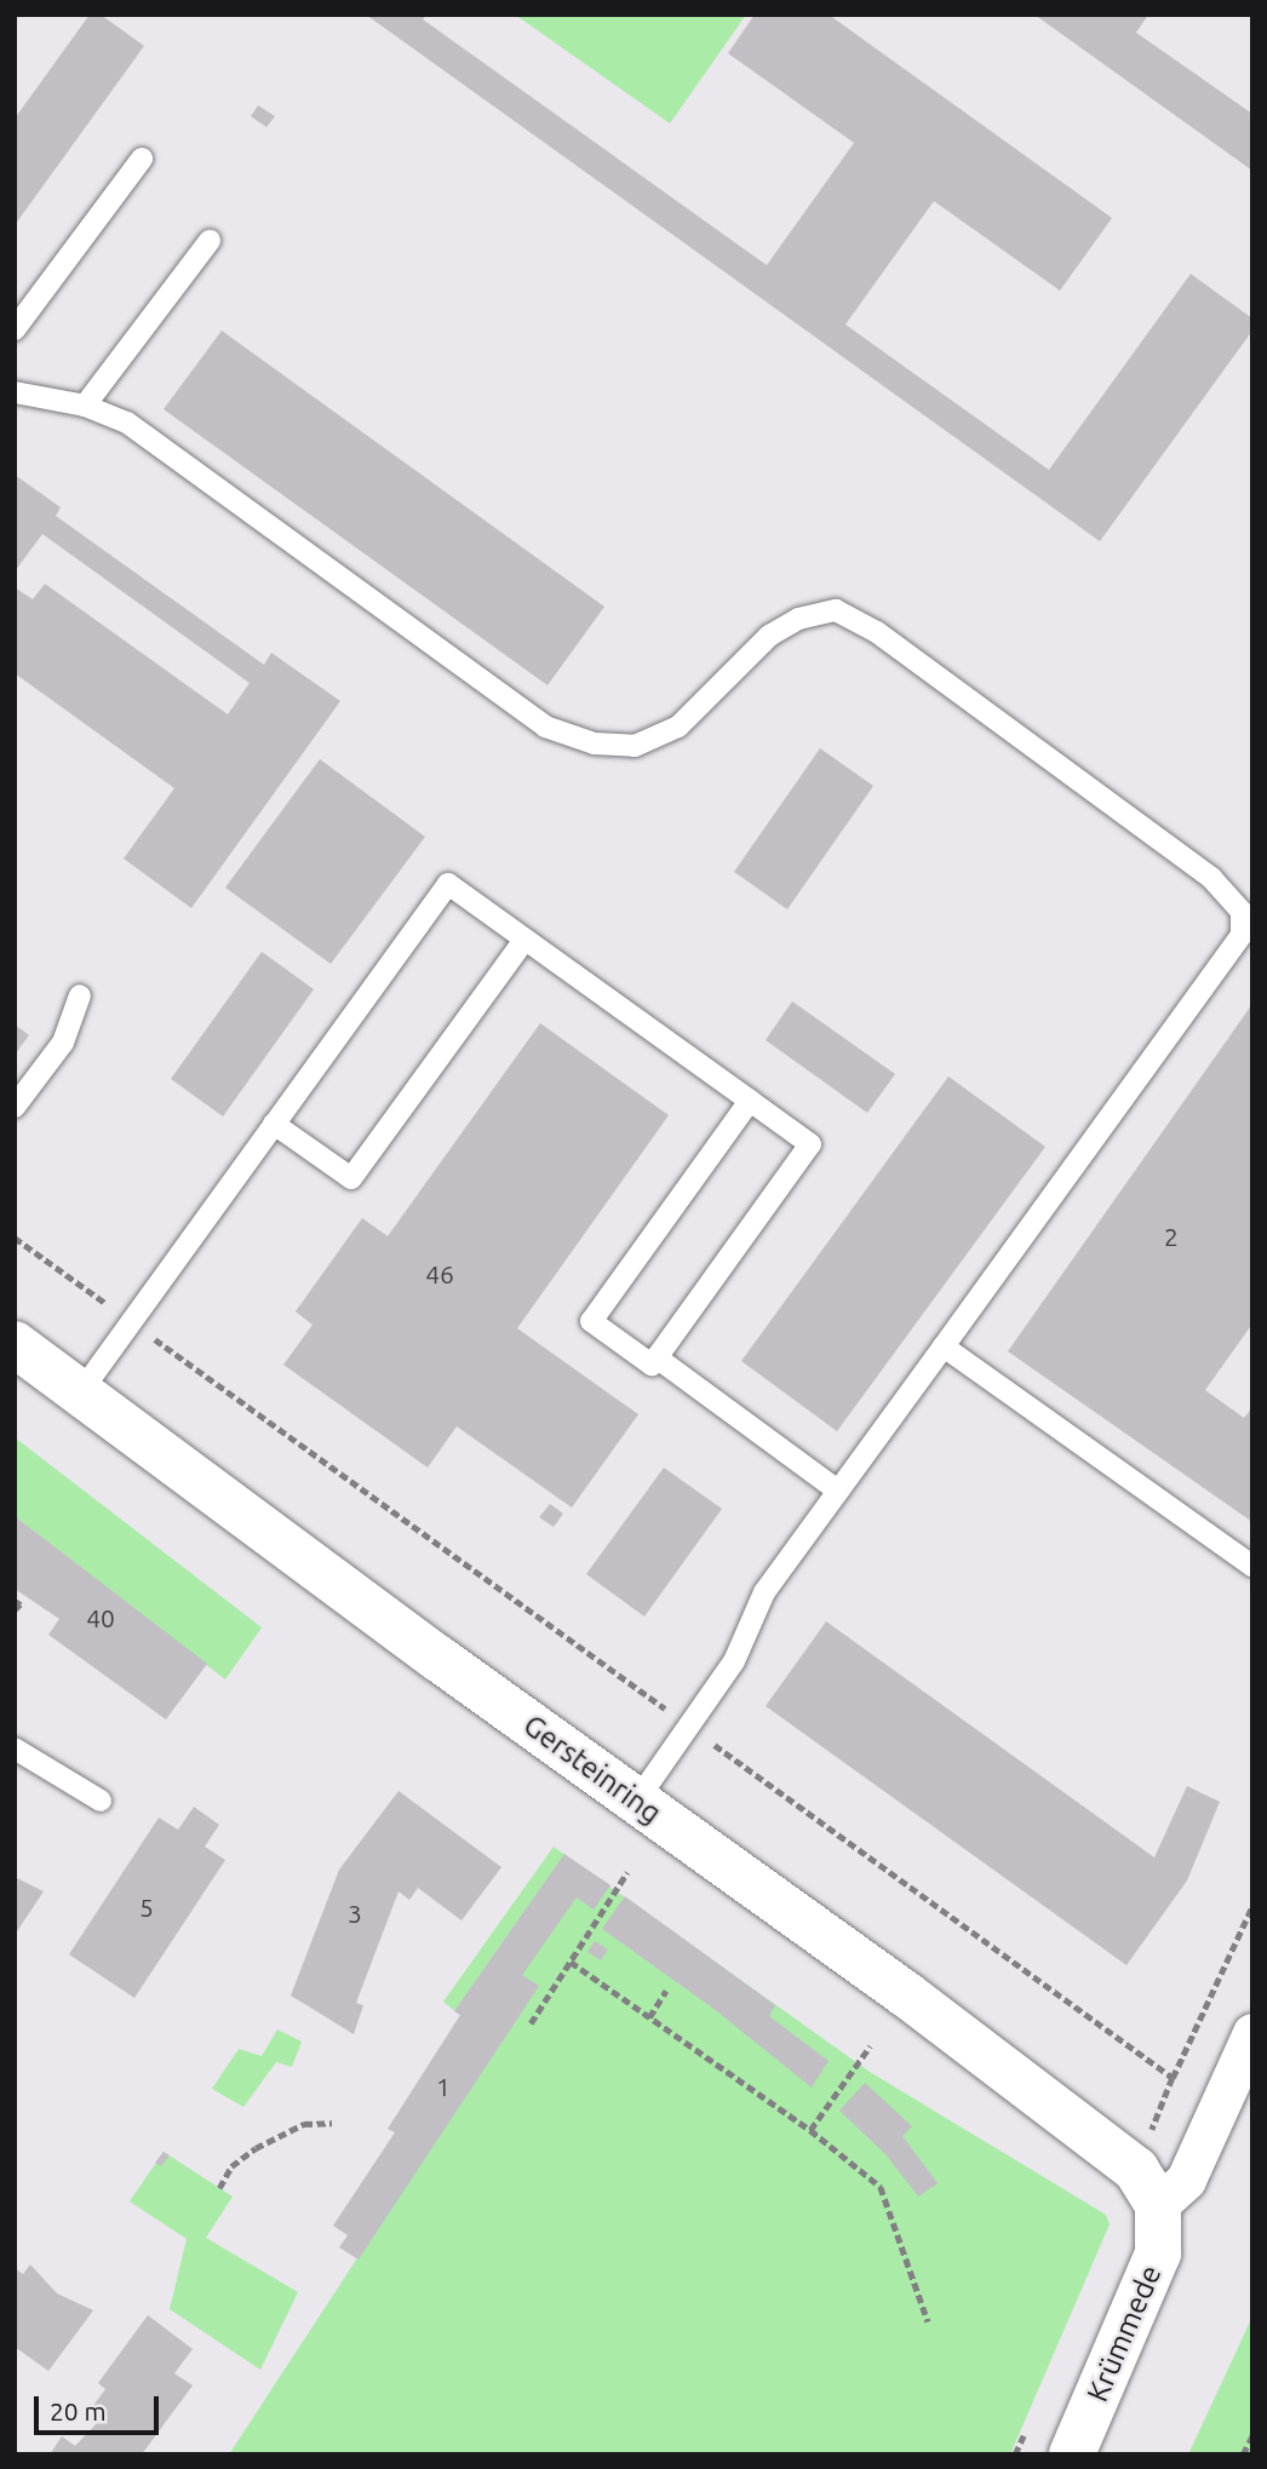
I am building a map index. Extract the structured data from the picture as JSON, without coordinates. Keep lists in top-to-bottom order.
{
  "streets": {
    "street": ["Gersteinring", "Krümmede"]
  },
  "crossings": [
    ["Gersteinring", "Krümmede"]
  ],
  "house_numbers": [
    "2",
    "46",
    "40",
    "5",
    "3",
    "1"
  ],
  "scale_bar": "20 m"
}
